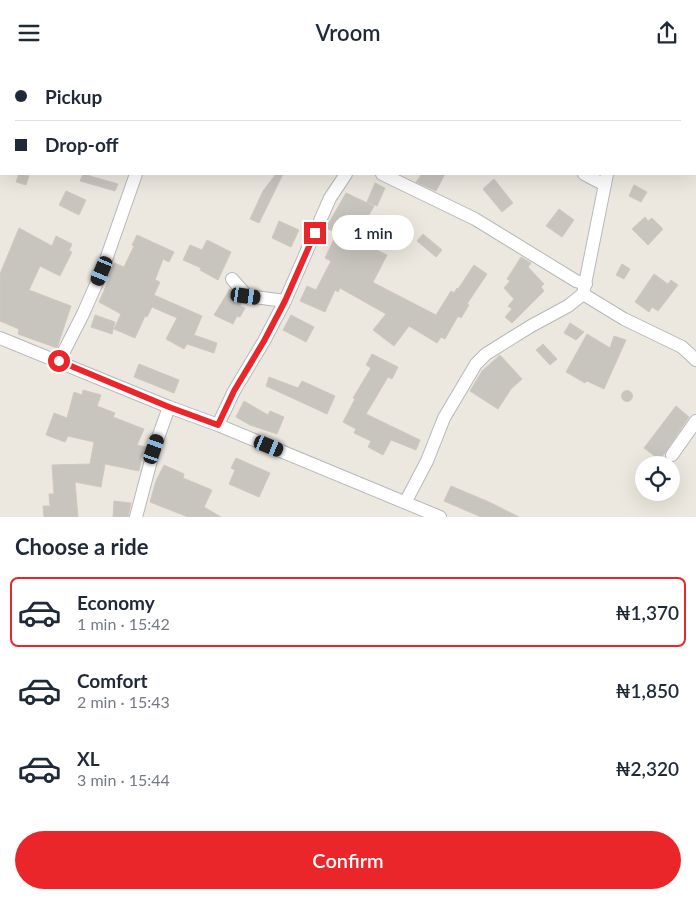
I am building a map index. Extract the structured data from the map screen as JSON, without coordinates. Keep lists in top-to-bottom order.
{
  "page": {
    "header": "Vroom",
    "banner": ["Pickup", "Drop-off"],
    "bubble": "1 min",
    "heading": "Choose a ride",
    "list": [
      {
        "name": "Economy",
        "note": "1 min · 15:42",
        "value": "₦1,370"
      },
      {
        "name": "Comfort",
        "note": "2 min · 15:43",
        "value": "₦1,850"
      },
      {
        "name": "XL",
        "note": "3 min · 15:44",
        "value": "₦2,320"
      }
    ],
    "buttons": "Confirm"
  }
}
